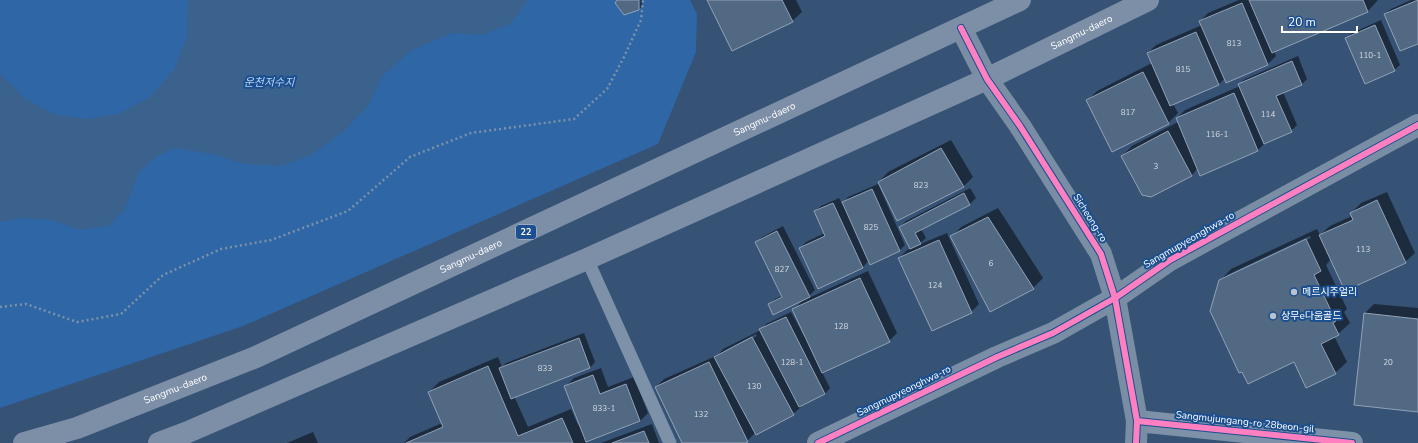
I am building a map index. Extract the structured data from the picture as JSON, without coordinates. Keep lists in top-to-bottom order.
{
  "streets": {
    "main road": ["Sangmu-daero", "22"],
    "street": ["Sicheong-ro", "Sangmupyeonghwa-ro", "Sangmujungang-ro 28beon-gil"]
  },
  "crossings": [
    ["Sangmu-daero", "Sicheong-ro"],
    ["Sicheong-ro", "Sangmupyeonghwa-ro"],
    ["Sicheong-ro", "Sangmujungang-ro 28beon-gil"]
  ],
  "water": ["운천저수지"],
  "places": ["메르시주얼리", "상무e다움골드"],
  "house_numbers": [
    "813",
    "110-1",
    "815",
    "817",
    "114",
    "116-1",
    "3",
    "823",
    "825",
    "113",
    "6",
    "827",
    "124",
    "128",
    "128-1",
    "20",
    "833",
    "130",
    "833-1",
    "132"
  ],
  "scale_bar": "20 m"
}
